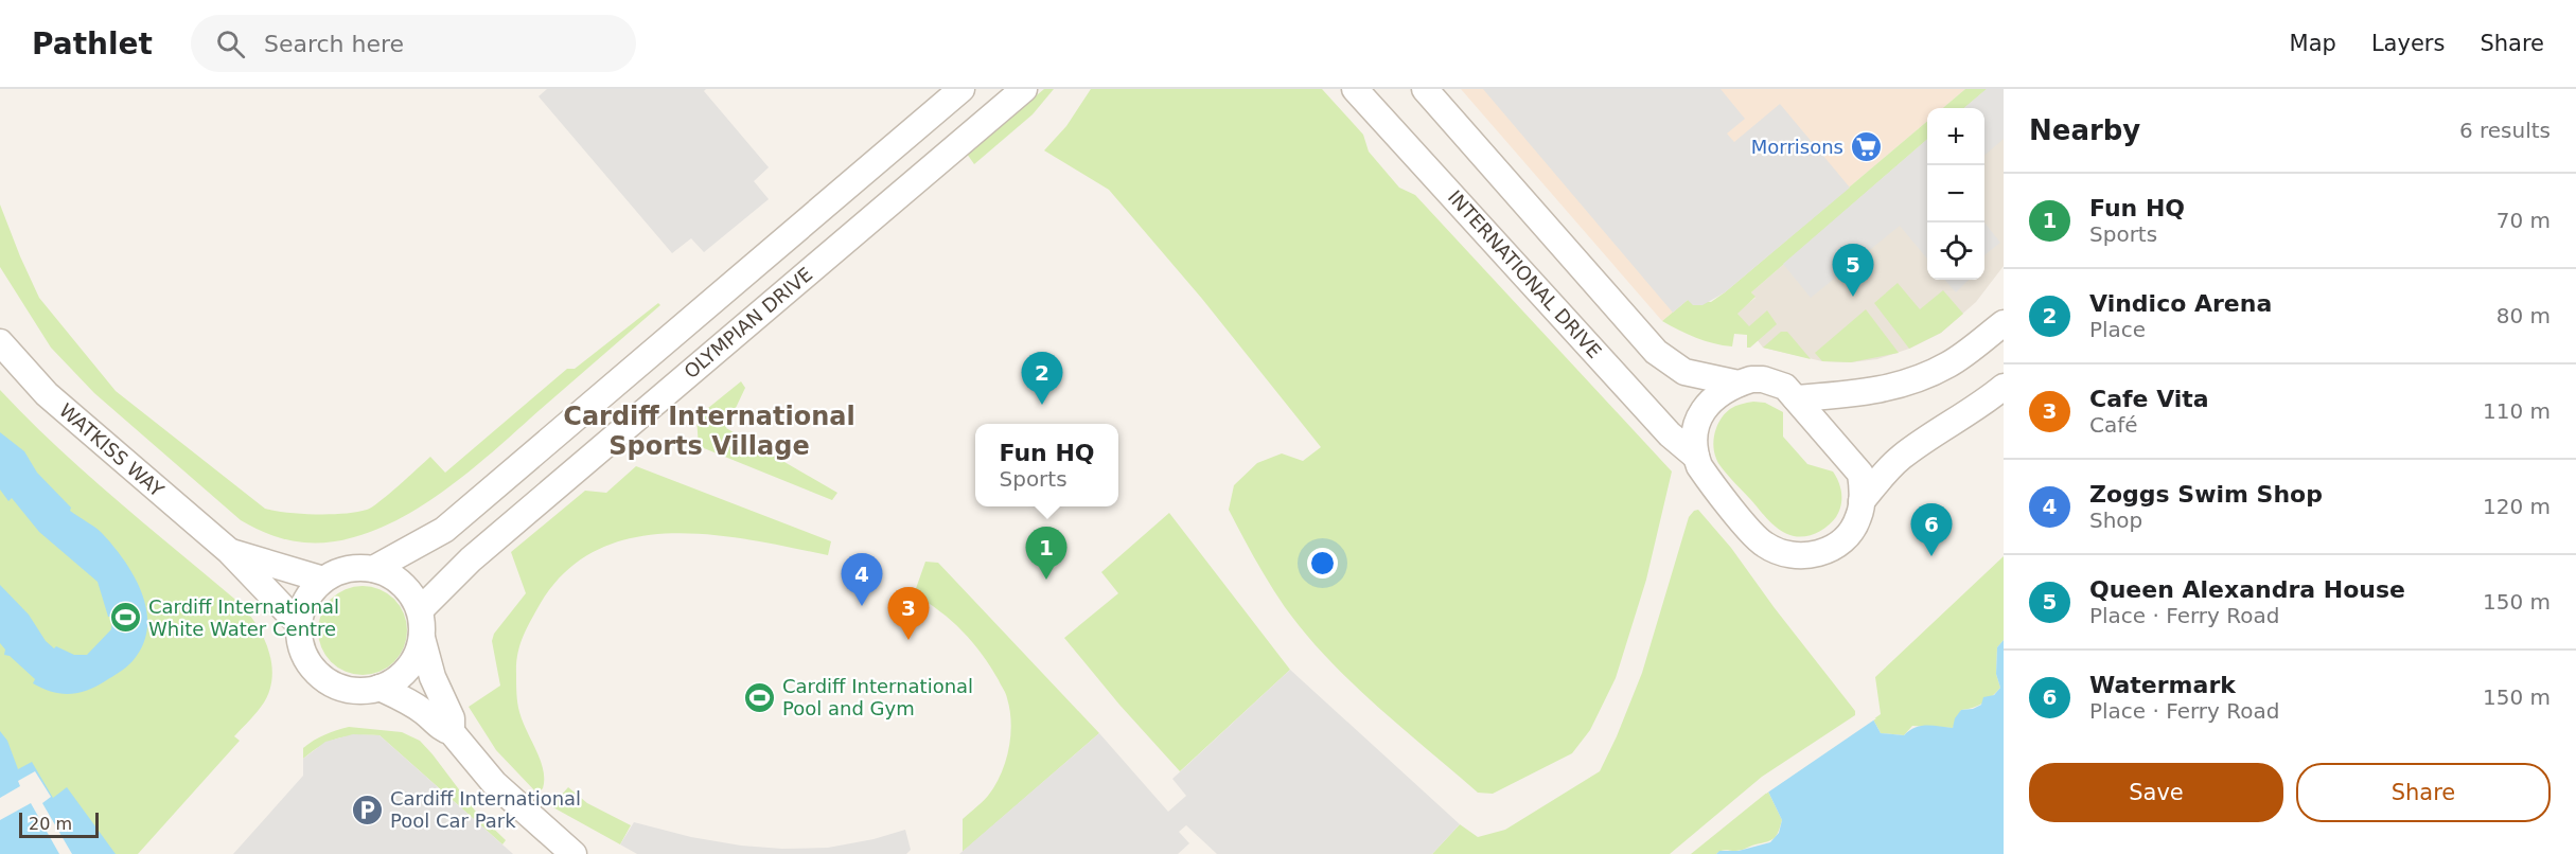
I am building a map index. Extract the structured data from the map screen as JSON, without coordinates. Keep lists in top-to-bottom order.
{
  "streets": {
    "street": ["INTERNATIONAL DRIVE", "OLYMPIAN DRIVE", "WATKISS WAY"]
  },
  "crossings": [
    ["OLYMPIAN DRIVE", "WATKISS WAY"]
  ],
  "districts": ["Cardiff International Sports Village"],
  "places": {
    "supermarket": ["Morrisons"],
    "sports": ["Cardiff International White Water Centre", "Cardiff International Pool and Gym"],
    "parking": ["Cardiff International Pool Car Park"]
  },
  "scale_bar": "20 m",
  "page": {
    "header": "Pathlet",
    "search": "Search here",
    "nav": ["Map", "Layers", "Share"],
    "heading": ["Nearby", "6 results"],
    "map_buttons": ["+", "−"],
    "list": [
      {
        "mark": "1",
        "name": "Fun HQ",
        "note": "Sports",
        "value": "70 m"
      },
      {
        "mark": "2",
        "name": "Vindico Arena",
        "note": "Place",
        "value": "80 m"
      },
      {
        "mark": "3",
        "name": "Cafe Vita",
        "note": "Café",
        "value": "110 m"
      },
      {
        "mark": "4",
        "name": "Zoggs Swim Shop",
        "note": "Shop",
        "value": "120 m"
      },
      {
        "mark": "5",
        "name": "Queen Alexandra House",
        "note": "Place · Ferry Road",
        "value": "150 m"
      },
      {
        "mark": "6",
        "name": "Watermark",
        "note": "Place · Ferry Road",
        "value": "150 m"
      }
    ],
    "pins": [
      "5",
      "2",
      "6",
      "1",
      "4",
      "3"
    ],
    "popup": ["Fun HQ", "Sports"],
    "buttons": ["Save", "Share"],
    "scale": "20 m"
  }
}
